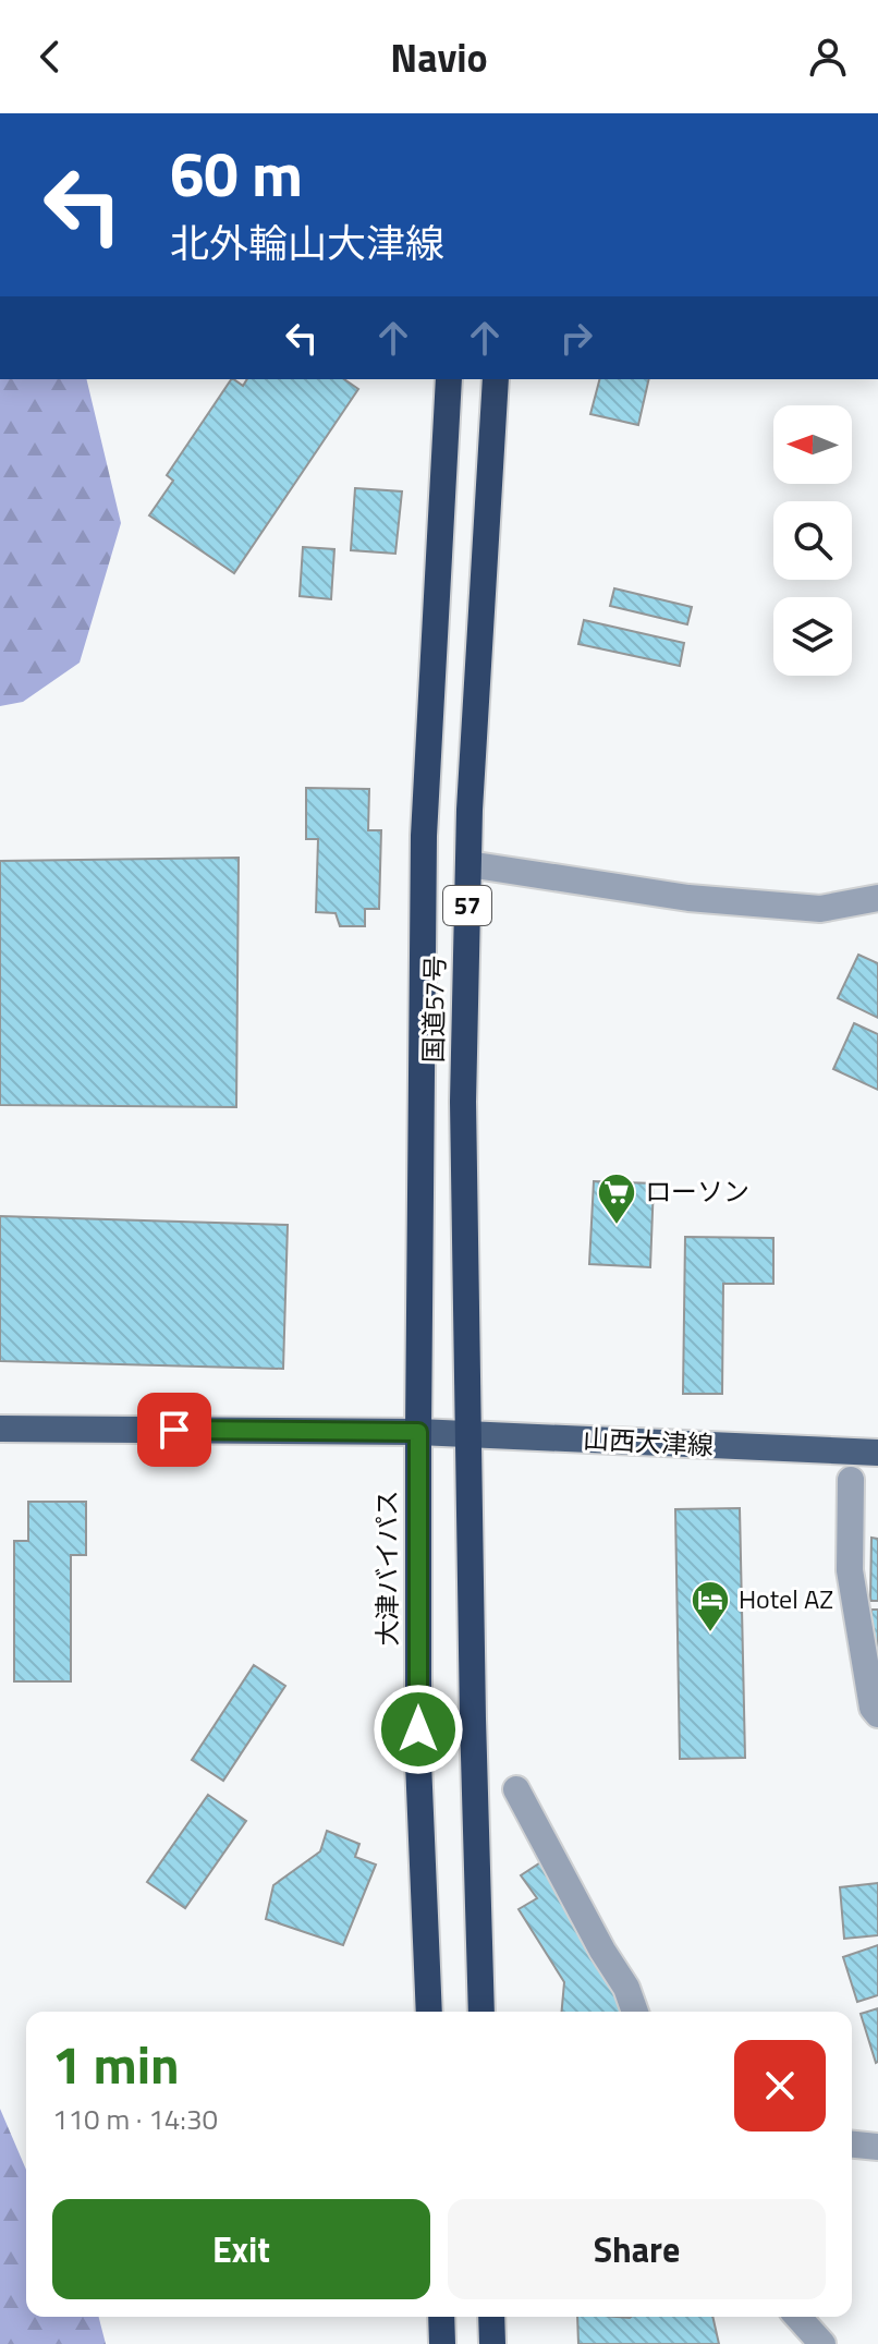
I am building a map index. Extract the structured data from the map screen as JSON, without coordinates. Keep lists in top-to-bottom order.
{
  "streets": {
    "highway": ["57", "国道57号", "大津バイパス"],
    "main road": ["山西大津線"]
  },
  "crossings": [
    ["57", "国道57号"],
    ["57", "山西大津線"],
    ["国道57号", "山西大津線"],
    ["国道57号", "大津バイパス"],
    ["山西大津線", "大津バイパス"]
  ],
  "places": {
    "supermarket": ["ローソン"],
    "hotel": ["Hotel AZ"]
  },
  "north": "left",
  "page": {
    "header": "Navio",
    "turn": ["60 m", "北外輪山大津線"],
    "heading": ["1 min", "110 m · 14:30"],
    "buttons": ["Exit", "Share"]
  }
}
